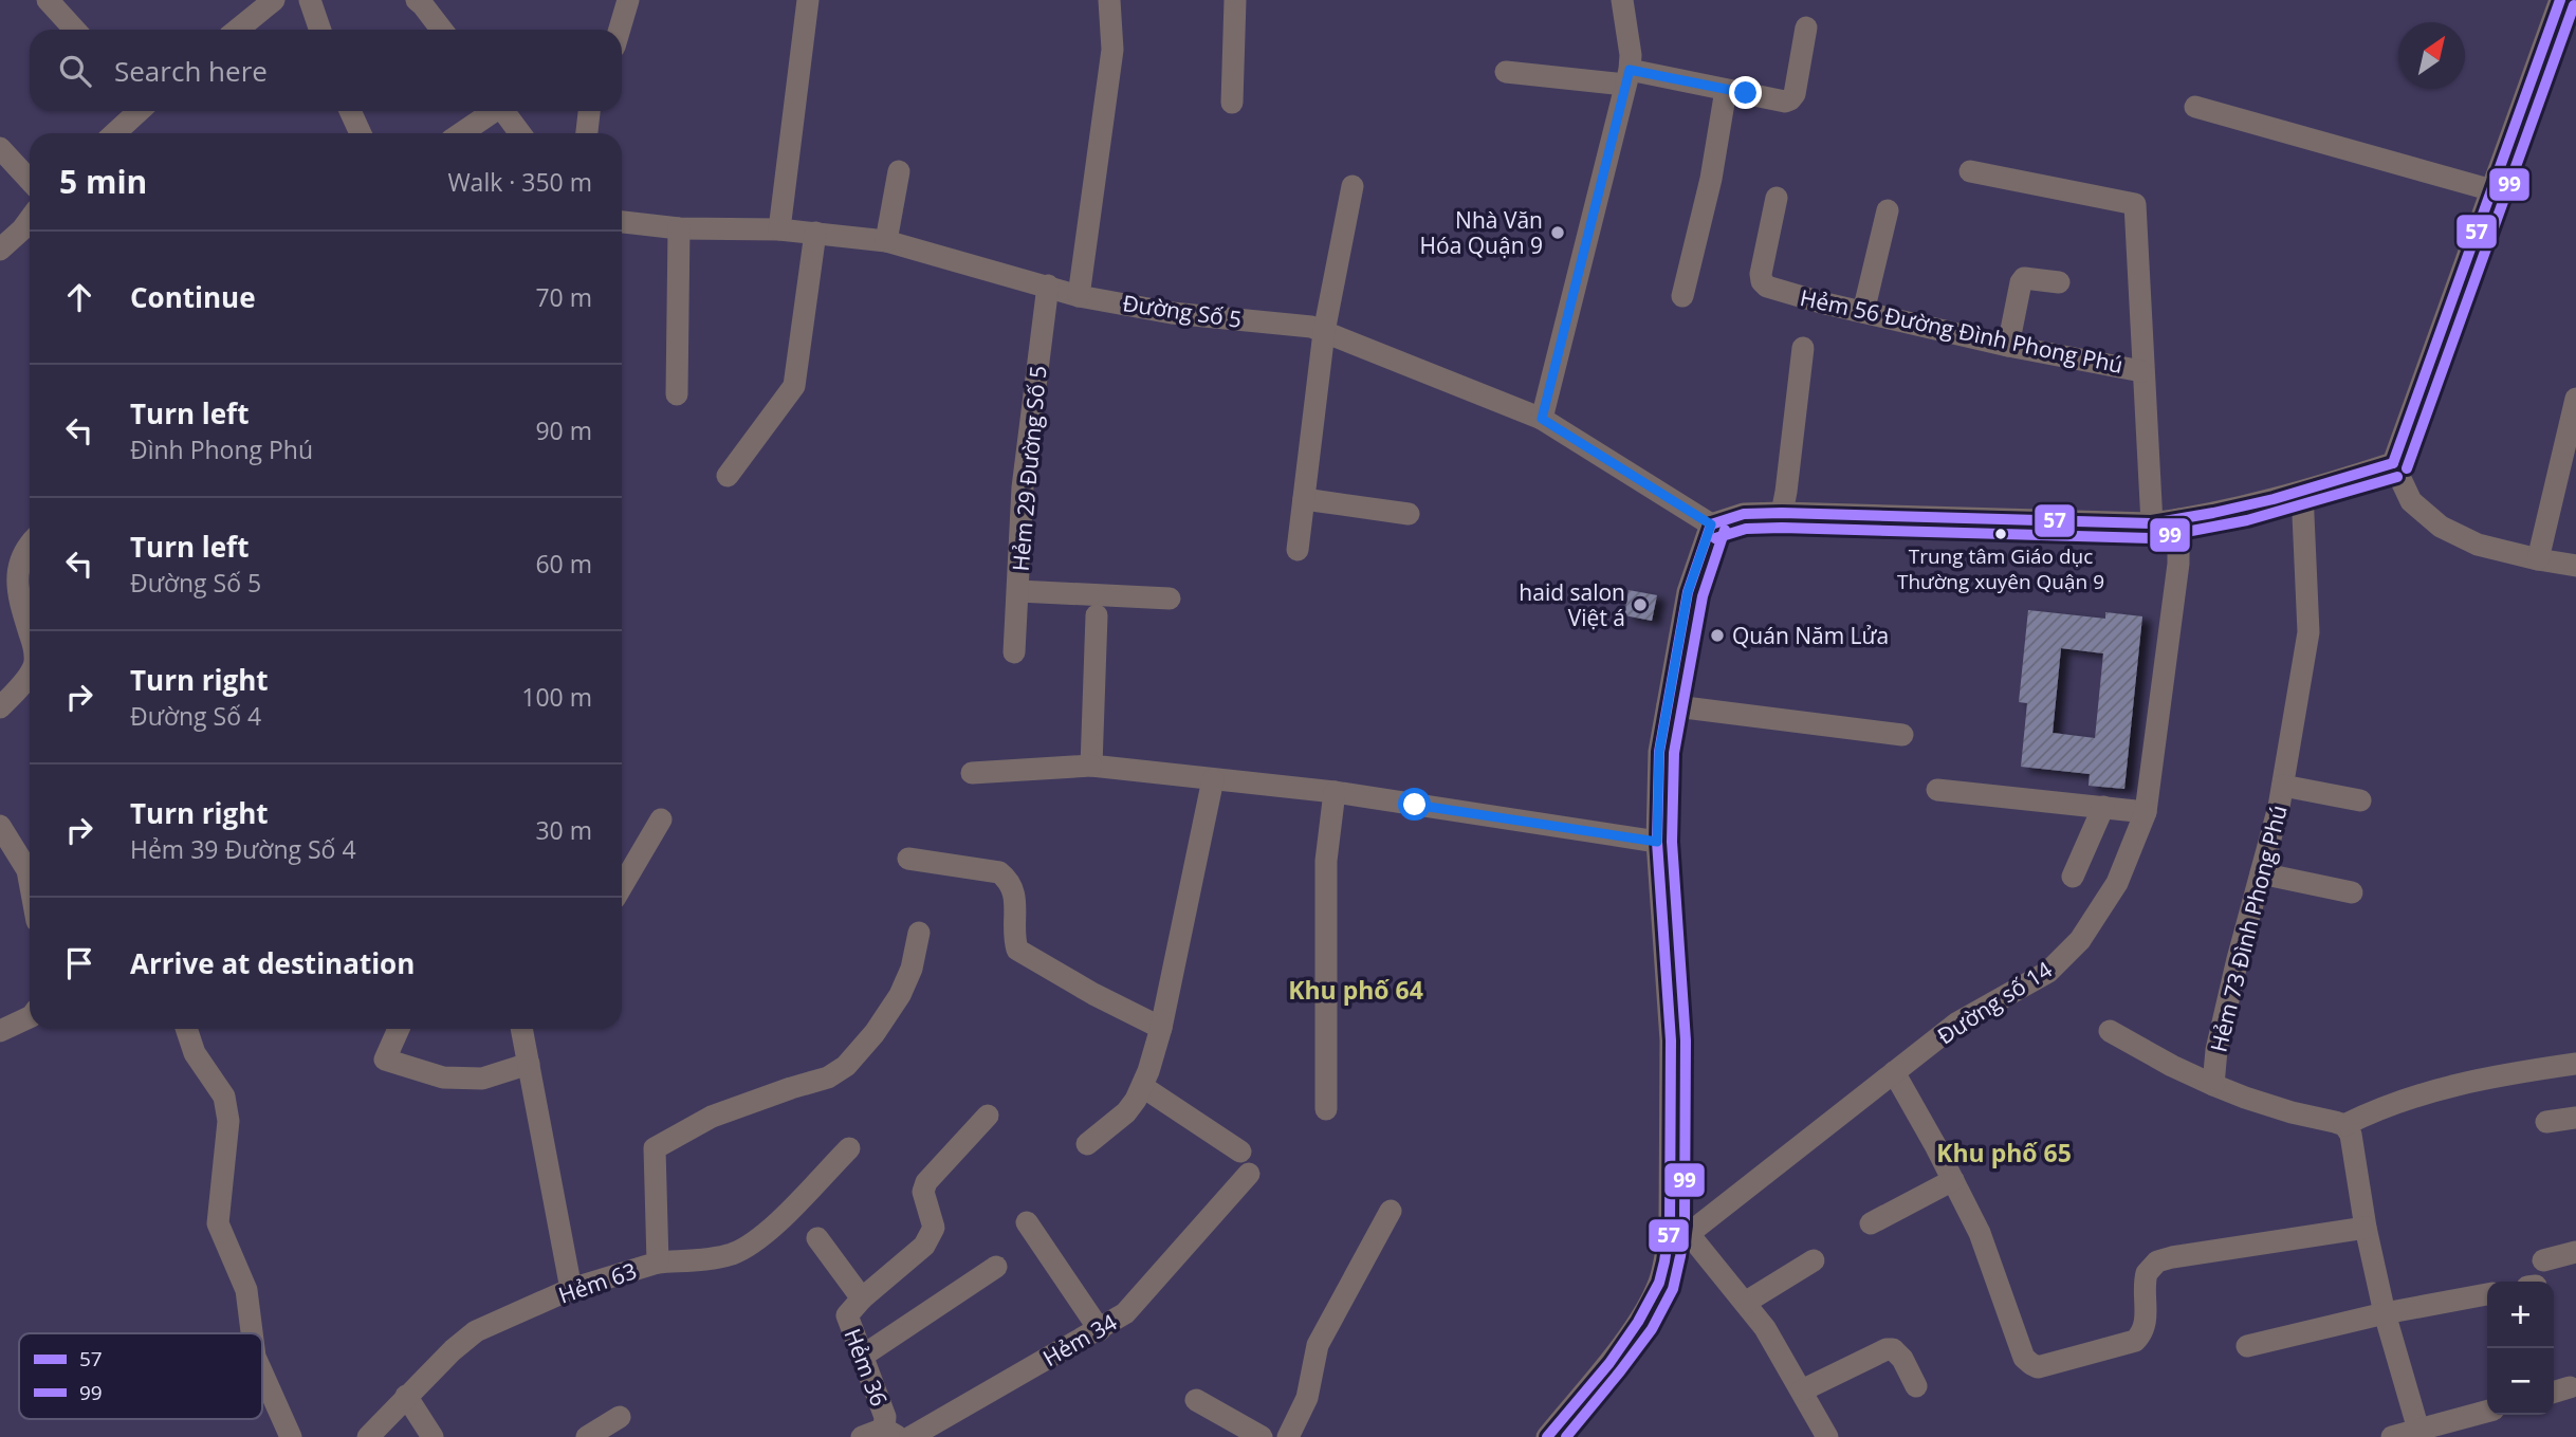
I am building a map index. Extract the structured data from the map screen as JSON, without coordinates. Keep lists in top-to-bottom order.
{
  "streets": {
    "street": [
      "Đường Số 5",
      "Hẻm 56 Đường Đình Phong Phú",
      "Hẻm 29 Đường Số 5",
      "Hẻm 73 Đình Phong Phú",
      "Đường số 14",
      "Hẻm 63",
      "Hẻm 34",
      "Hẻm 36"
    ]
  },
  "crossings": [
    ["Đường Số 5", "Hẻm 29 Đường Số 5"]
  ],
  "districts": ["Khu phố 64", "Khu phố 65"],
  "places": [
    "Nhà Văn Hóa Quận 9",
    "Trung tâm Giáo dục Thường xuyên Quận 9",
    "haid salon Việt á",
    "Quán Năm Lửa"
  ],
  "lines": ["transit line 57", "transit line 99"],
  "legend": ["57", "99"],
  "north": "top right",
  "page": {
    "search": "Search here",
    "heading": ["5 min", "Walk · 350 m"],
    "list": [
      ["Continue", "70 m"],
      ["Turn left", "Đình Phong Phú", "90 m"],
      ["Turn left", "Đường Số 5", "60 m"],
      ["Turn right", "Đường Số 4", "100 m"],
      ["Turn right", "Hẻm 39 Đường Số 4", "30 m"],
      "Arrive at destination"
    ],
    "map_buttons": ["+", "−"]
  }
}
